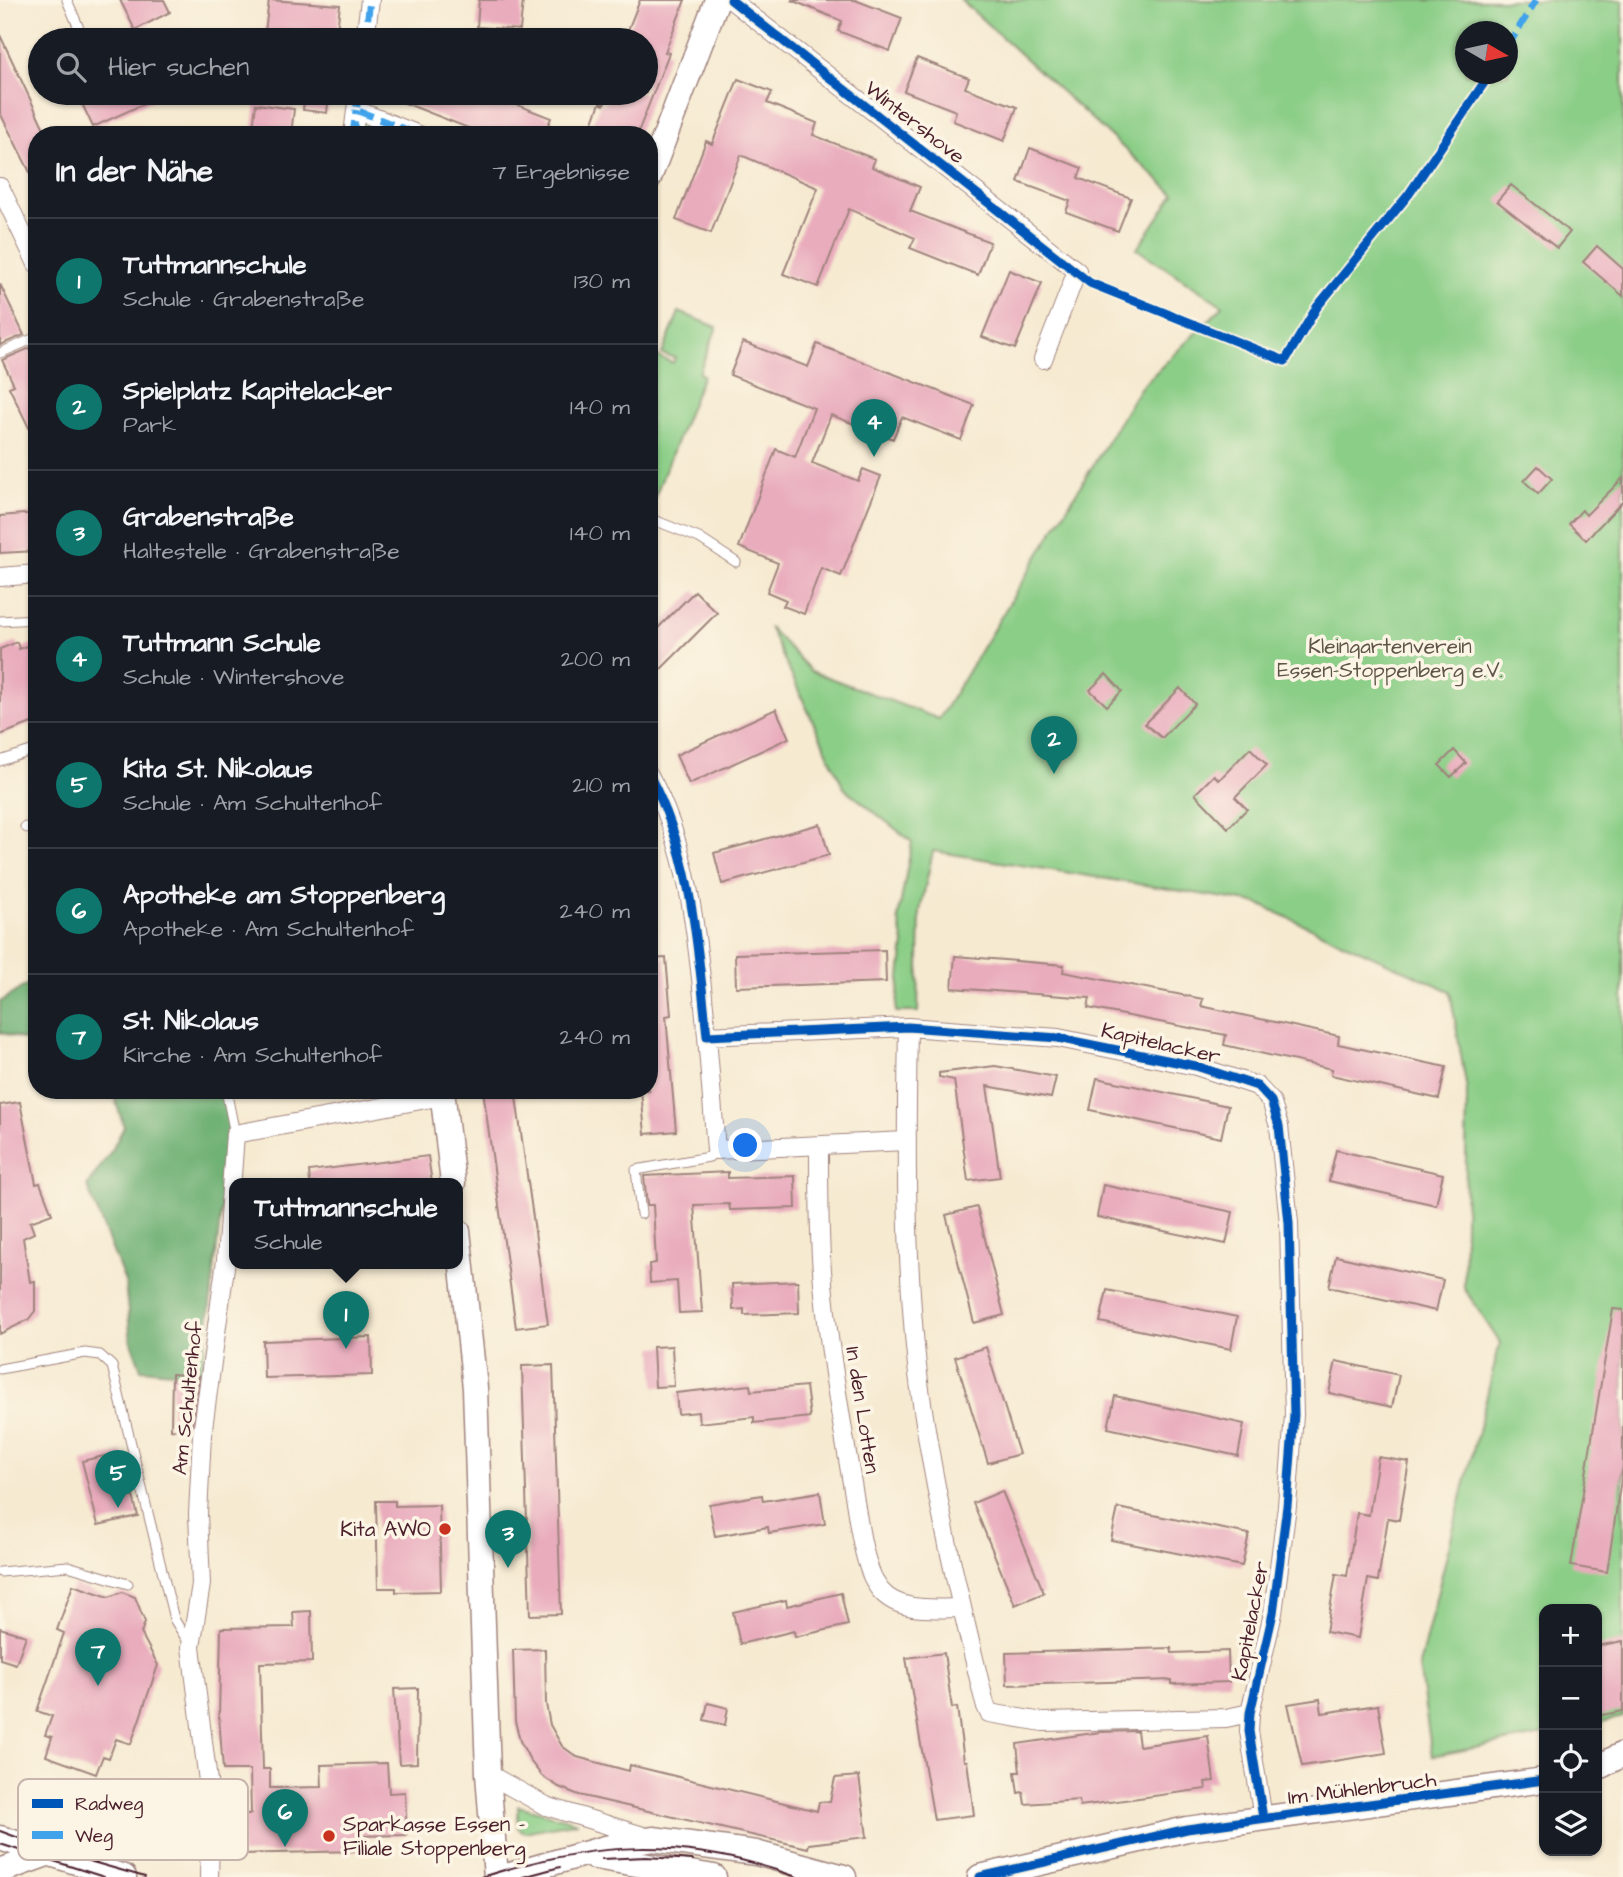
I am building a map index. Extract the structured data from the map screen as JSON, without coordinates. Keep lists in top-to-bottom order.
{
  "streets": {
    "main road": ["Im Mühlenbruch"],
    "street": [
      "Wintershove",
      "Kapitelacker",
      "Am Schultenhof",
      "In den Lotten"
    ]
  },
  "crossings": [
    ["Kapitelacker", "Im Mühlenbruch"]
  ],
  "parks": ["Kleingartenverein Essen-Stoppenberg e.V."],
  "places": ["Kita AWO", "Sparkasse Essen - Filiale Stoppenberg"],
  "legend": ["Radweg", "Weg"],
  "north": "right",
  "page": {
    "search": "Hier suchen",
    "heading": ["In der Nähe", "7 Ergebnisse"],
    "list": [
      {
        "mark": "1",
        "name": "Tuttmannschule",
        "note": "Schule · Grabenstraße",
        "value": "130 m"
      },
      {
        "mark": "2",
        "name": "Spielplatz Kapitelacker",
        "note": "Park",
        "value": "140 m"
      },
      {
        "mark": "3",
        "name": "Grabenstraße",
        "note": "Haltestelle · Grabenstraße",
        "value": "140 m"
      },
      {
        "mark": "4",
        "name": "Tuttmann Schule",
        "note": "Schule · Wintershove",
        "value": "200 m"
      },
      {
        "mark": "5",
        "name": "Kita St. Nikolaus",
        "note": "Schule · Am Schultenhof",
        "value": "210 m"
      },
      {
        "mark": "6",
        "name": "Apotheke am Stoppenberg",
        "note": "Apotheke · Am Schultenhof",
        "value": "240 m"
      },
      {
        "mark": "7",
        "name": "St. Nikolaus",
        "note": "Kirche · Am Schultenhof",
        "value": "240 m"
      }
    ],
    "pins": [
      "4",
      "2",
      "1",
      "5",
      "3",
      "7",
      "6"
    ],
    "popup": ["Tuttmannschule", "Schule"],
    "map_buttons": ["+", "−"]
  }
}
